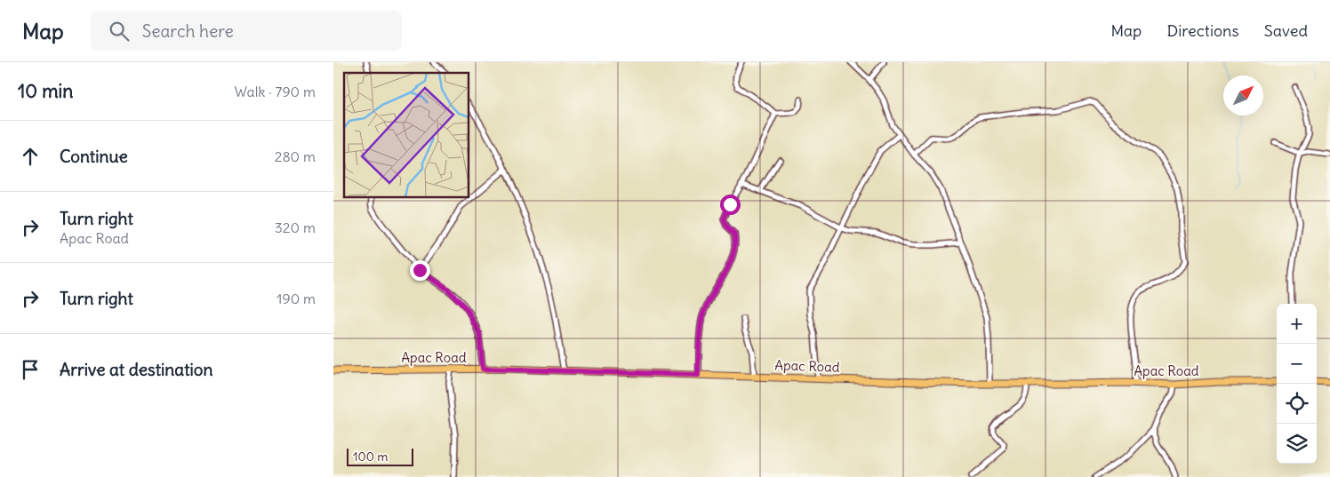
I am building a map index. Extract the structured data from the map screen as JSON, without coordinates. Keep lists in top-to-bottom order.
{
  "streets": {
    "main road": ["Apac Road"]
  },
  "scale_bar": "100 m",
  "north": "top right",
  "page": {
    "header": "Map",
    "search": "Search here",
    "nav": ["Map", "Directions", "Saved"],
    "heading": ["10 min", "Walk · 790 m"],
    "list": [
      ["Continue", "280 m"],
      ["Turn right", "Apac Road", "320 m"],
      ["Turn right", "190 m"],
      "Arrive at destination"
    ],
    "map_buttons": ["+", "−"],
    "scale": "100 m"
  }
}
